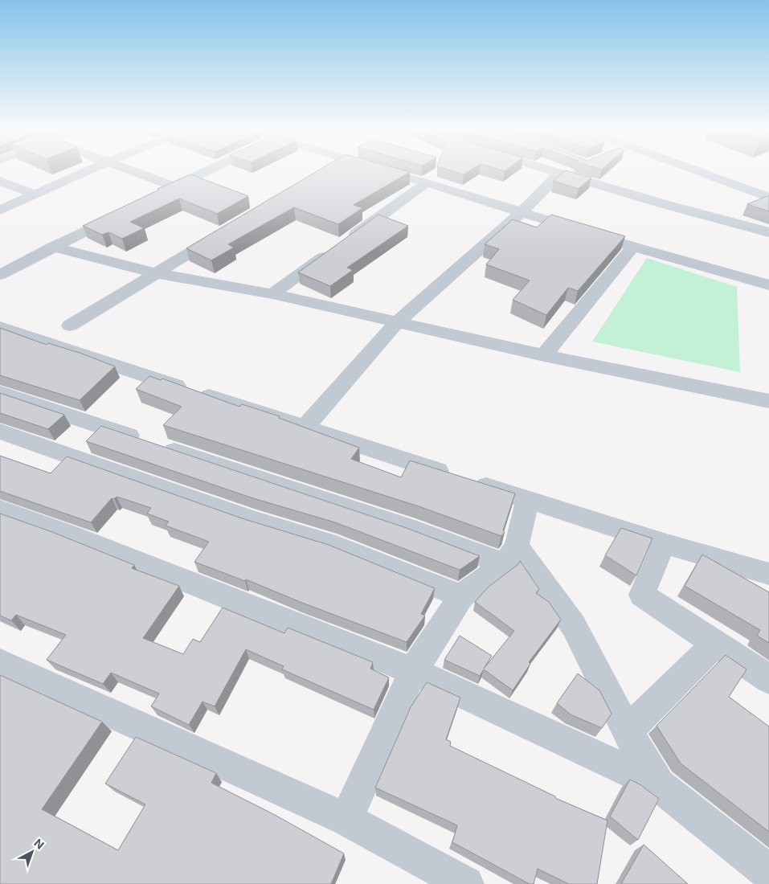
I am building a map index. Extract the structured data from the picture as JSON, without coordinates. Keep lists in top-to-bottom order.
{
  "north": "top right"
}
